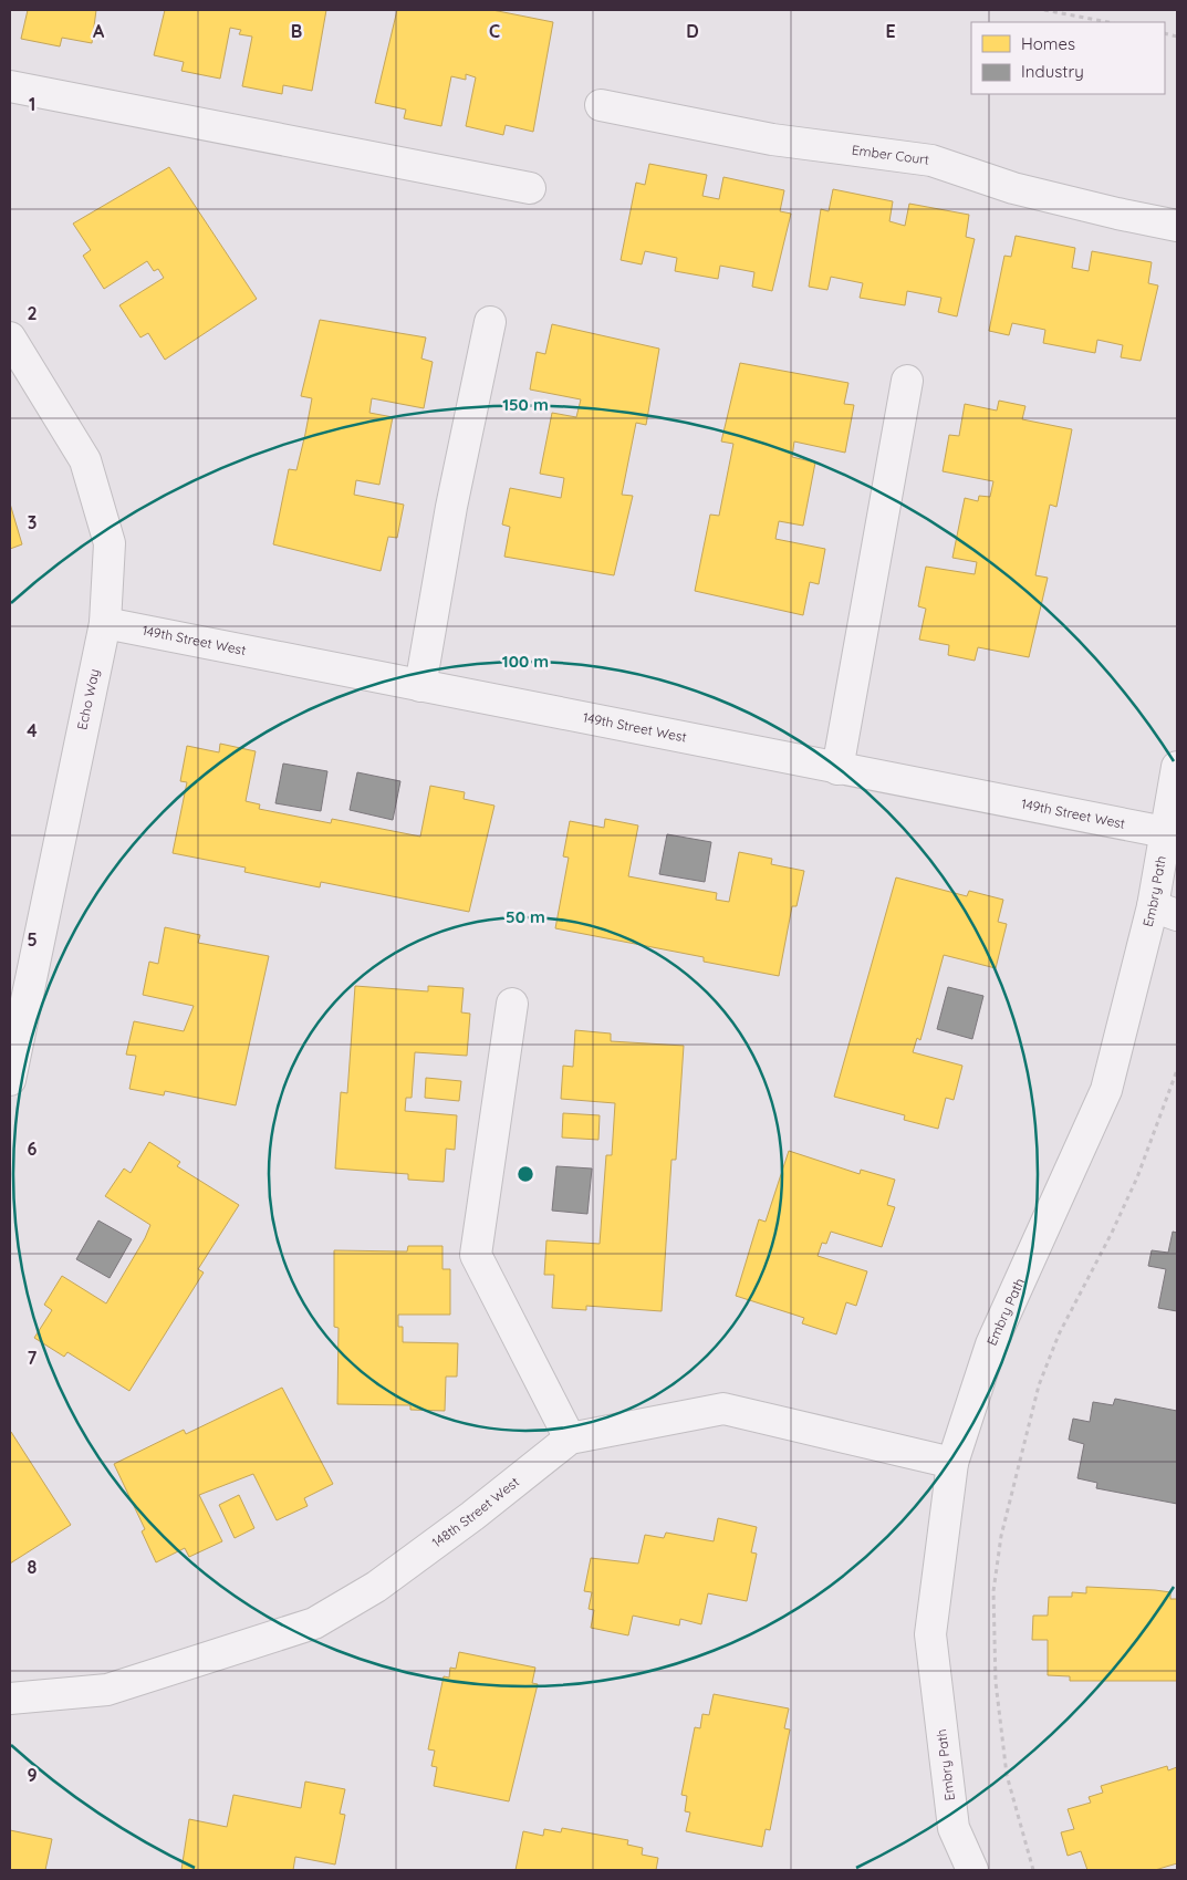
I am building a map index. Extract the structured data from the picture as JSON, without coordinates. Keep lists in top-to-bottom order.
{
  "streets": {
    "street": [
      "Ember Court",
      "149th Street West",
      "Echo Way",
      "Embry Path",
      "148th Street West"
    ]
  },
  "crossings": [
    ["149th Street West", "Echo Way"],
    ["149th Street West", "Embry Path"],
    ["Embry Path", "148th Street West"]
  ],
  "legend": ["Homes", "Industry"],
  "grid": {
    "columns": [
      "A",
      "B",
      "C",
      "D",
      "E"
    ],
    "rows": [
      "1",
      "2",
      "3",
      "4",
      "5",
      "6",
      "7",
      "8",
      "9"
    ]
  },
  "rings": ["150 m", "100 m", "50 m"]
}
